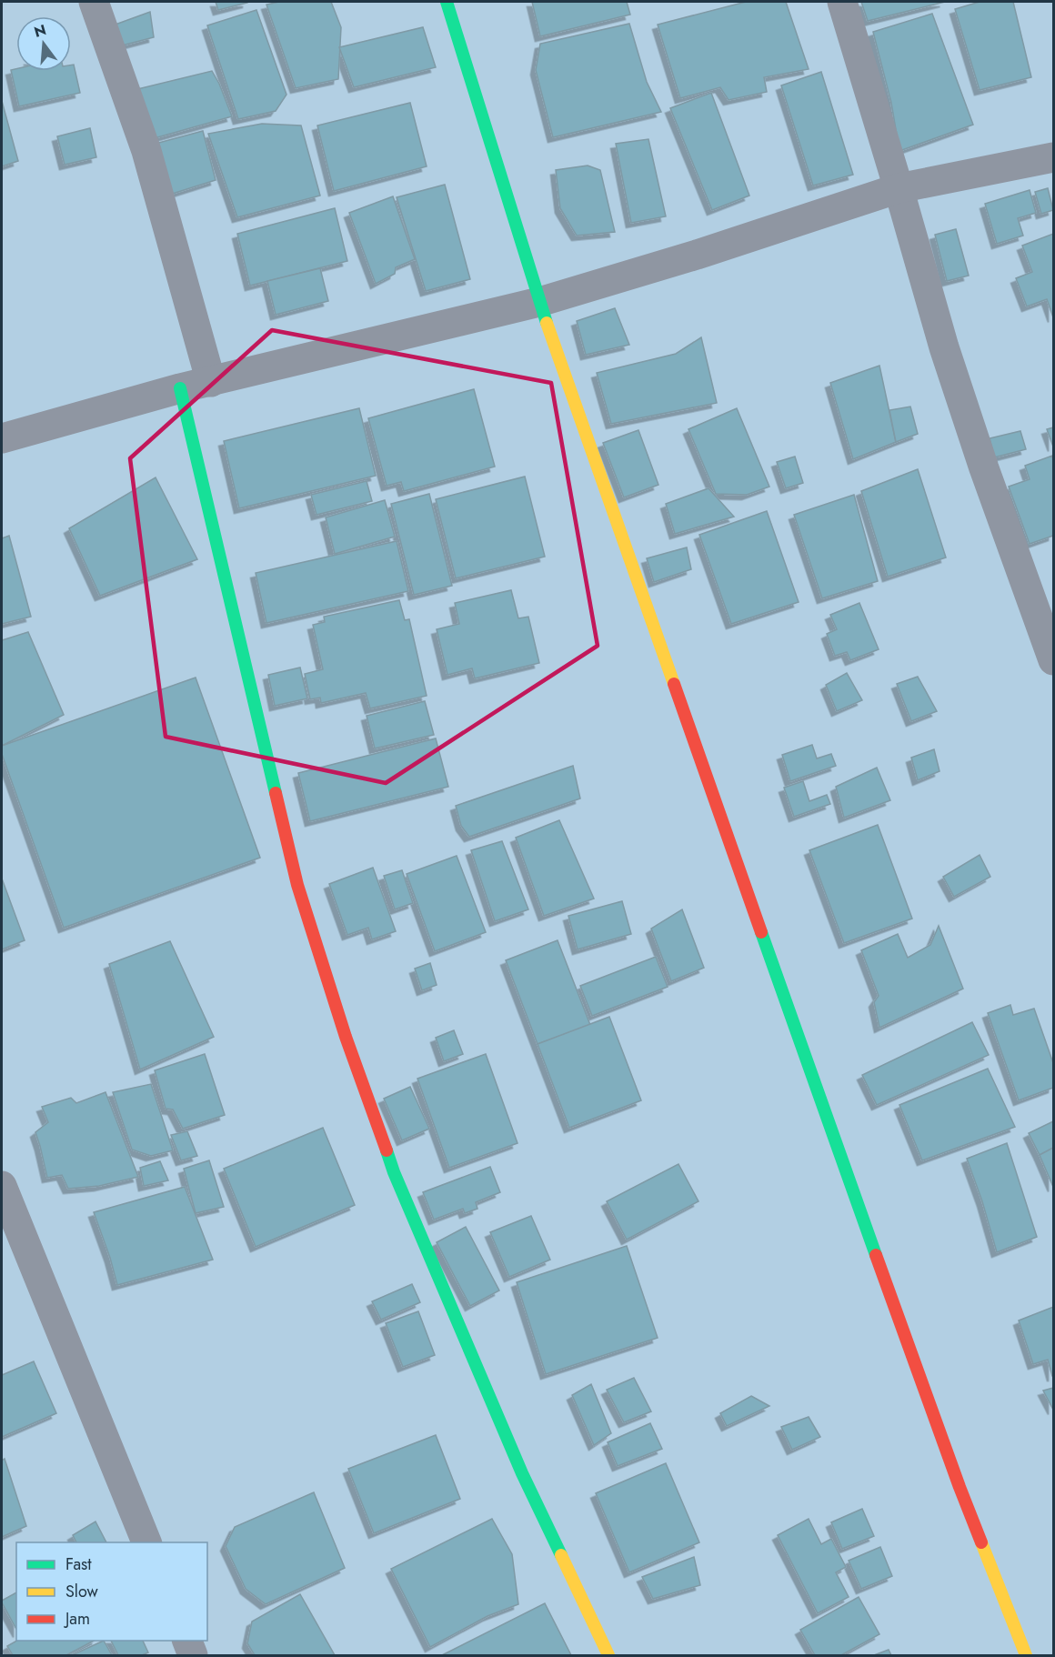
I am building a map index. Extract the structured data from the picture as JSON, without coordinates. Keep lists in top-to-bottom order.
{
  "legend": ["Fast", "Slow", "Jam"],
  "north": "top"
}
